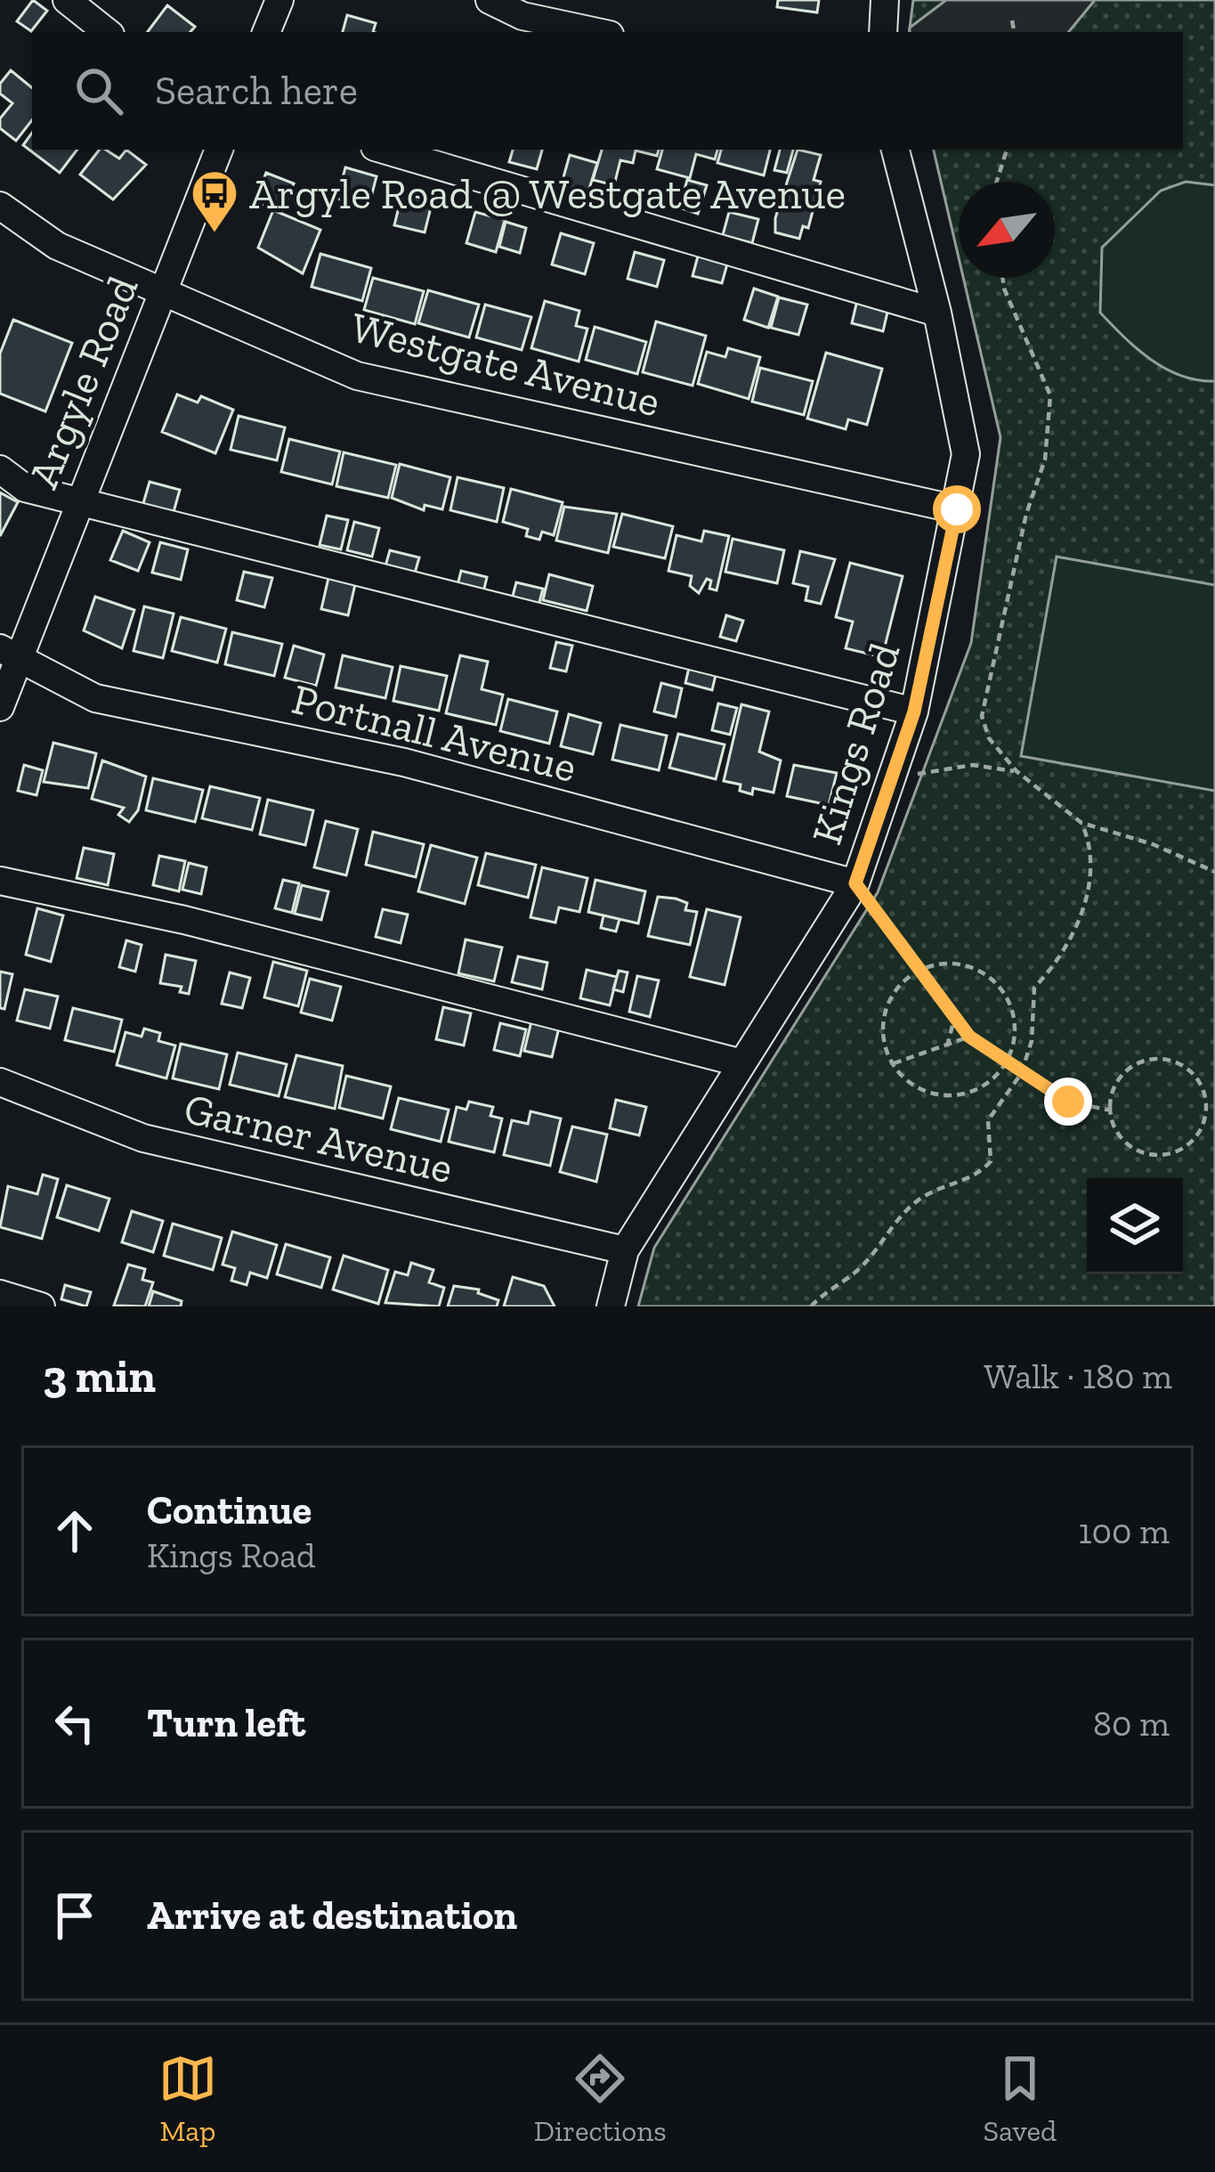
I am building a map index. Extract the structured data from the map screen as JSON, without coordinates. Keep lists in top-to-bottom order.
{
  "streets": {
    "street": [
      "Westgate Avenue",
      "Argyle Road",
      "Portnall Avenue",
      "Kings Road",
      "Garner Avenue"
    ]
  },
  "crossings": [
    ["Westgate Avenue", "Argyle Road"],
    ["Westgate Avenue", "Kings Road"],
    ["Argyle Road", "Portnall Avenue"],
    ["Portnall Avenue", "Kings Road"],
    ["Kings Road", "Garner Avenue"]
  ],
  "places": {
    "bus stop": ["Argyle Road @ Westgate Avenue"]
  },
  "north": "bottom left",
  "page": {
    "search": "Search here",
    "heading": ["3 min", "Walk · 180 m"],
    "list": [
      ["Continue", "Kings Road", "100 m"],
      ["Turn left", "80 m"],
      "Arrive at destination"
    ],
    "nav": ["Map", "Directions", "Saved"]
  }
}
